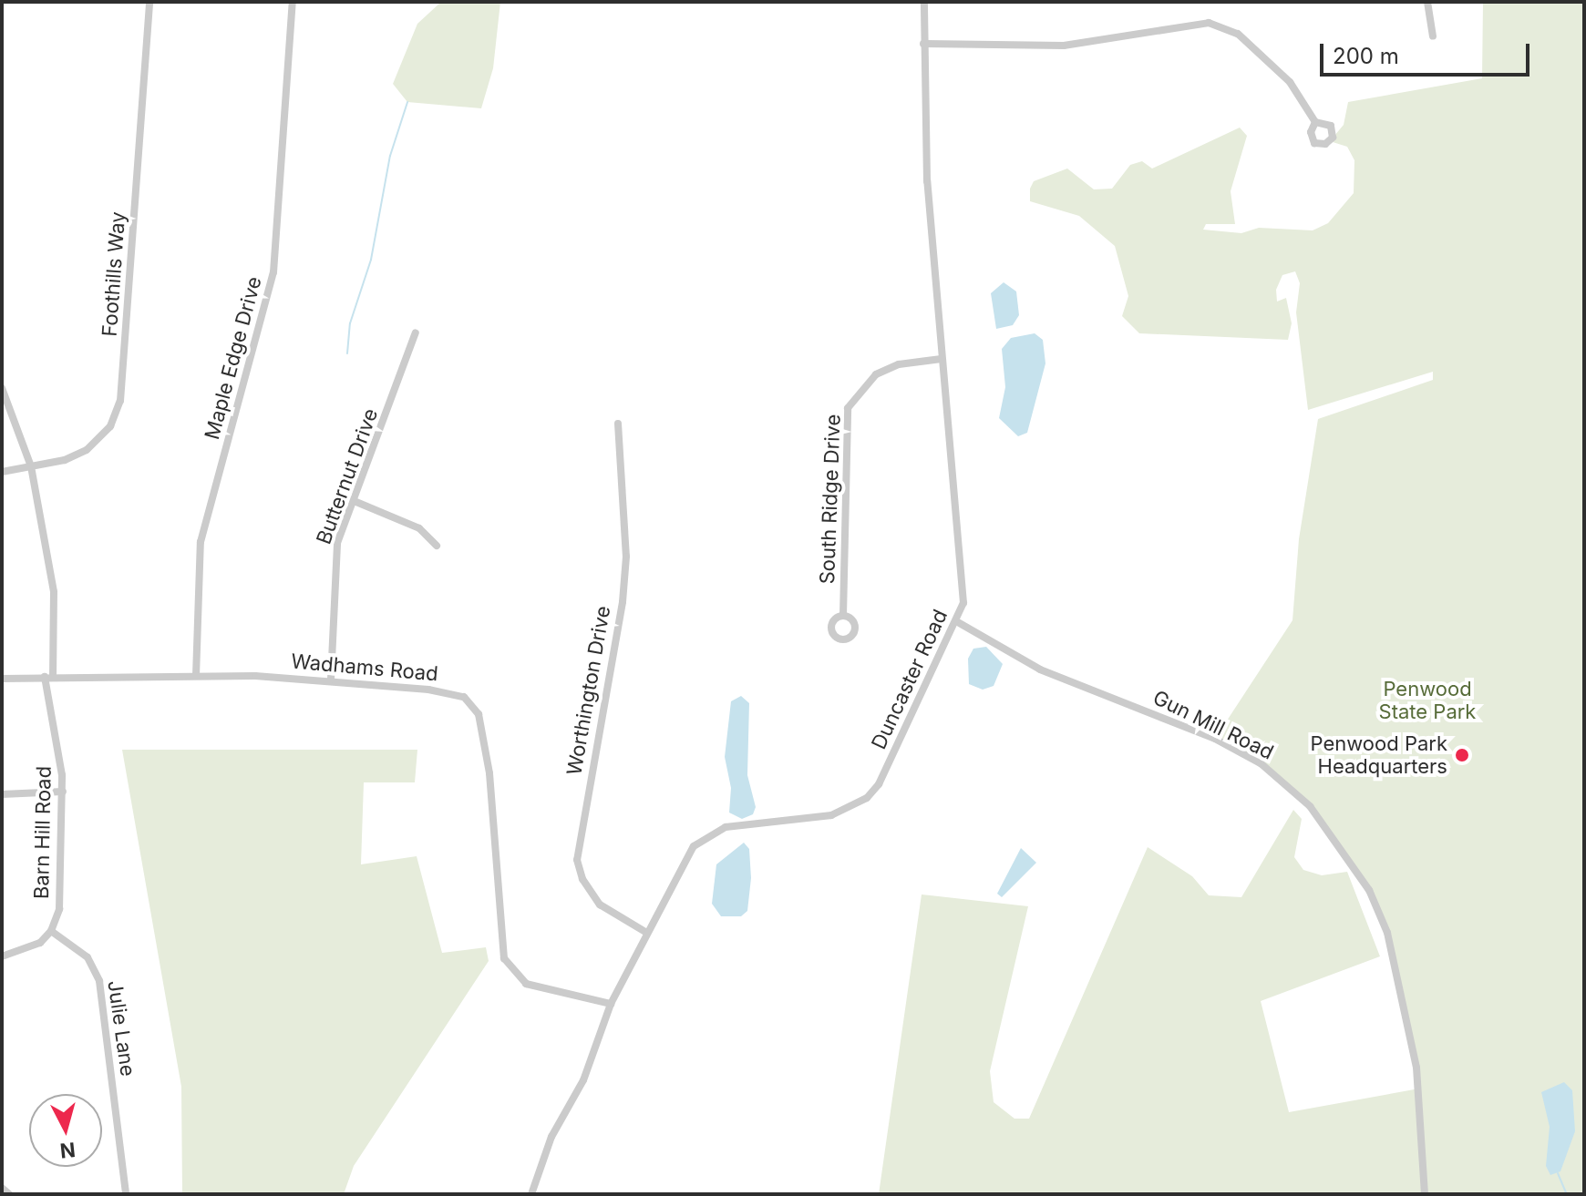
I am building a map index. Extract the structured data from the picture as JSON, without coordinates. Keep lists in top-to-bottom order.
{
  "streets": {
    "street": [
      "Foothills Way",
      "Maple Edge Drive",
      "Butternut Drive",
      "South Ridge Drive",
      "Wadhams Road",
      "Duncaster Road",
      "Worthington Drive",
      "Gun Mill Road",
      "Barn Hill Road",
      "Julie Lane"
    ]
  },
  "crossings": [
    ["Foothills Way", "Barn Hill Road"],
    ["Maple Edge Drive", "Wadhams Road"],
    ["Butternut Drive", "Wadhams Road"],
    ["South Ridge Drive", "Duncaster Road"],
    ["Wadhams Road", "Duncaster Road"],
    ["Wadhams Road", "Barn Hill Road"],
    ["Duncaster Road", "Worthington Drive"],
    ["Duncaster Road", "Gun Mill Road"],
    ["Barn Hill Road", "Julie Lane"]
  ],
  "parks": ["Penwood State Park"],
  "places": ["Penwood Park Headquarters"],
  "scale_bar": "200 m",
  "north": "bottom"
}
